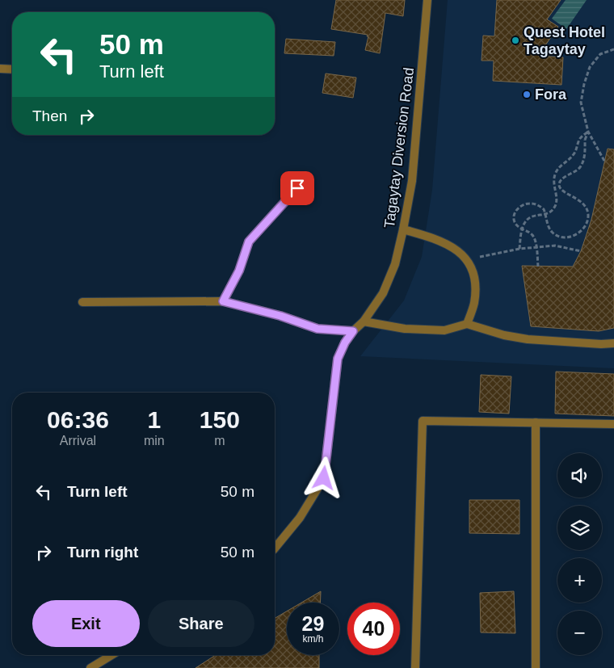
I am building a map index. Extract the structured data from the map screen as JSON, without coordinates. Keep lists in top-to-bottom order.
{
  "streets": {
    "street": ["Tagaytay Diversion Road"]
  },
  "places": ["Quest Hotel Tagaytay", "Fora"],
  "page": {
    "turn": ["50 m", "Turn left"],
    "then": "Then",
    "eta": [
      "06:36",
      "Arrival",
      "1",
      "min",
      "150",
      "m"
    ],
    "map_buttons": ["+", "−"],
    "list": [
      {
        "name": "Turn left",
        "value": "50 m"
      },
      {
        "name": "Turn right",
        "value": "50 m"
      }
    ],
    "buttons": ["Exit", "Share"],
    "speed": "29 km/h",
    "limit": "40"
  }
}
